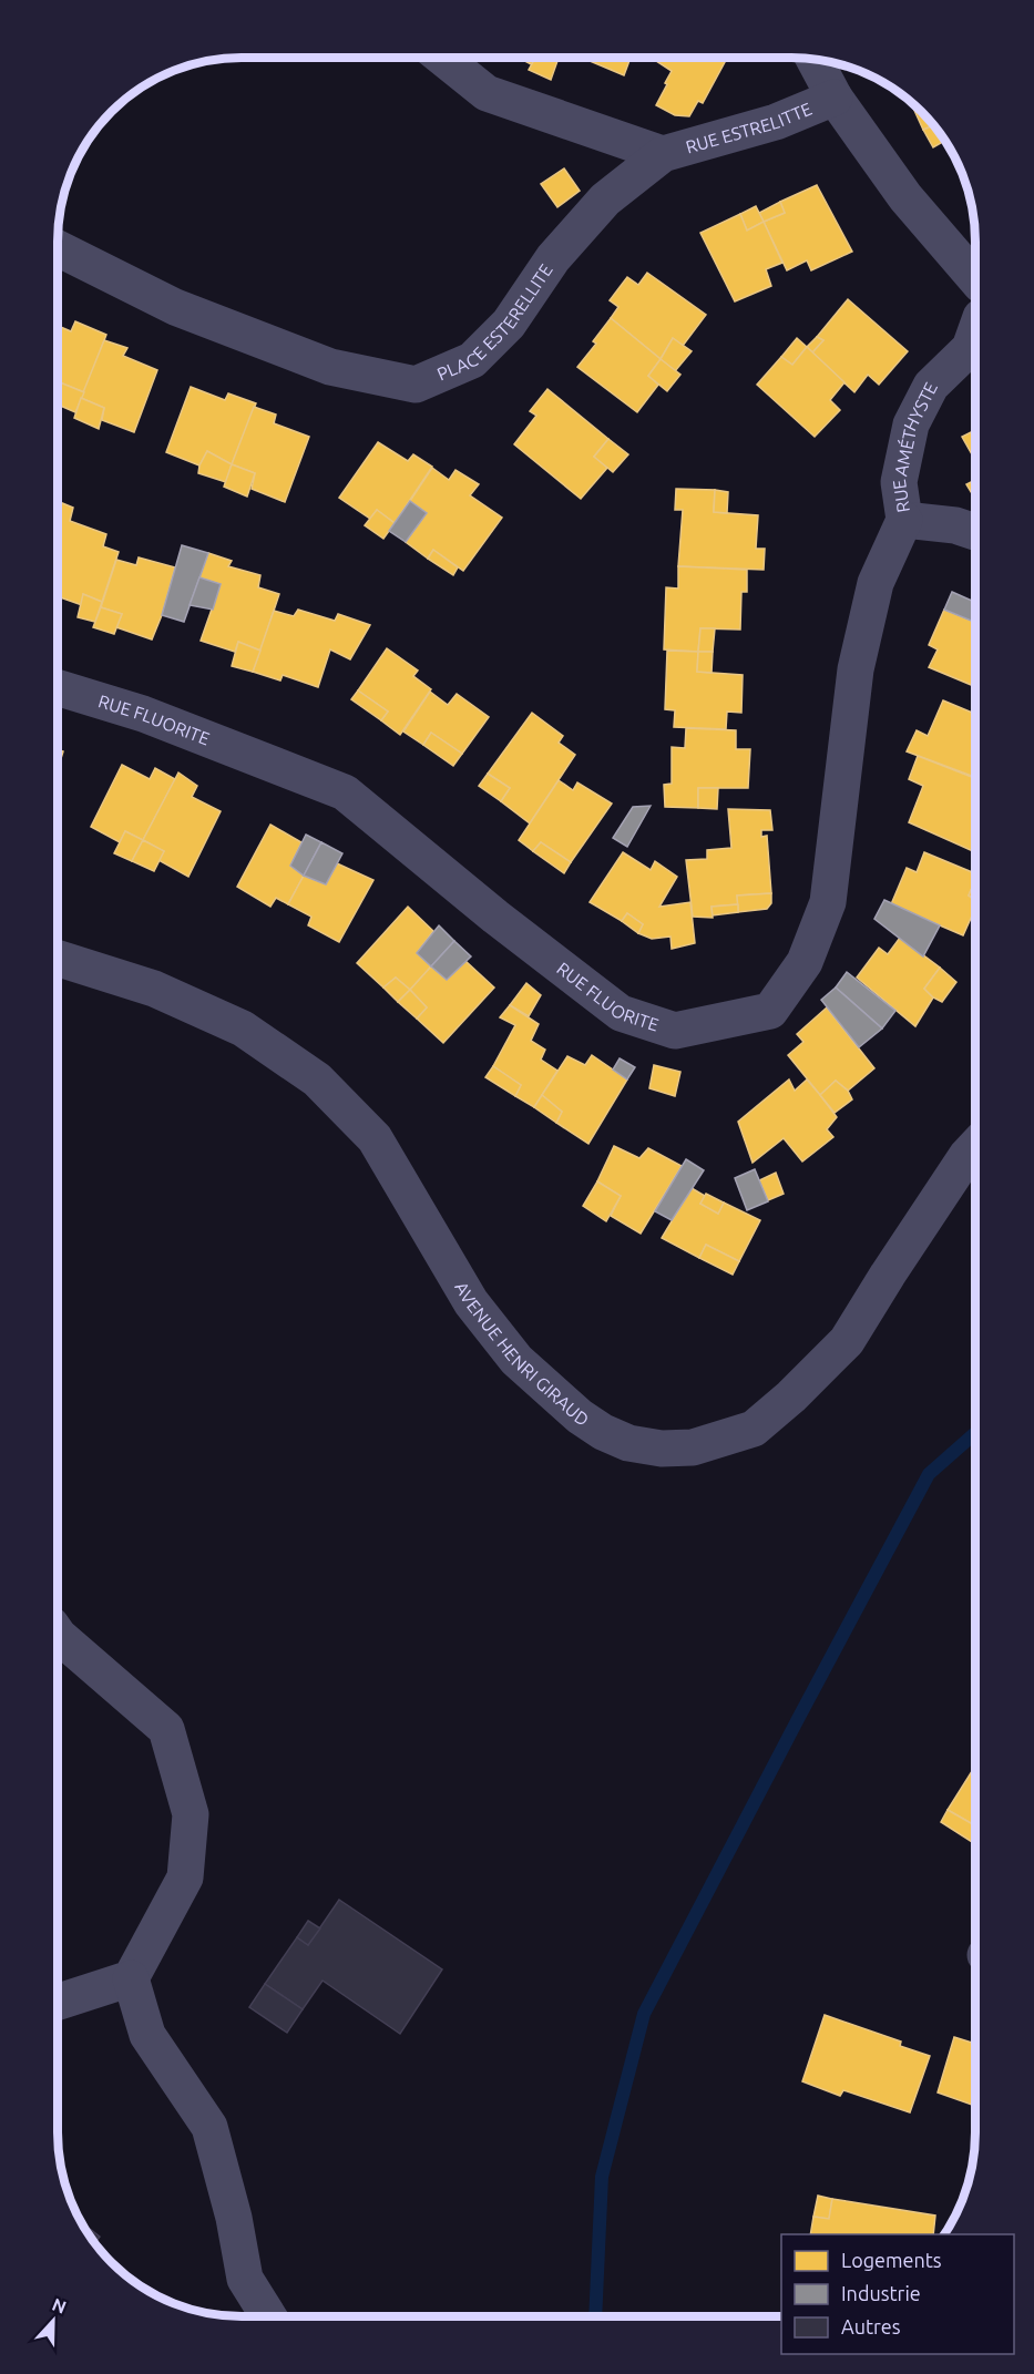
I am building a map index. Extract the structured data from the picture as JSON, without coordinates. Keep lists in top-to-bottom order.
{
  "streets": {
    "street": [
      "RUE ESTRELITTE",
      "PLACE ESTERELLITE",
      "RUE AMÉTHYSTE",
      "RUE FLUORITE",
      "AVENUE HENRI GIRAUD"
    ]
  },
  "crossings": [
    ["RUE ESTRELITTE", "PLACE ESTERELLITE"],
    ["RUE AMÉTHYSTE", "RUE FLUORITE"]
  ],
  "legend": ["Logements", "Industrie", "Autres"],
  "north": "top"
}
